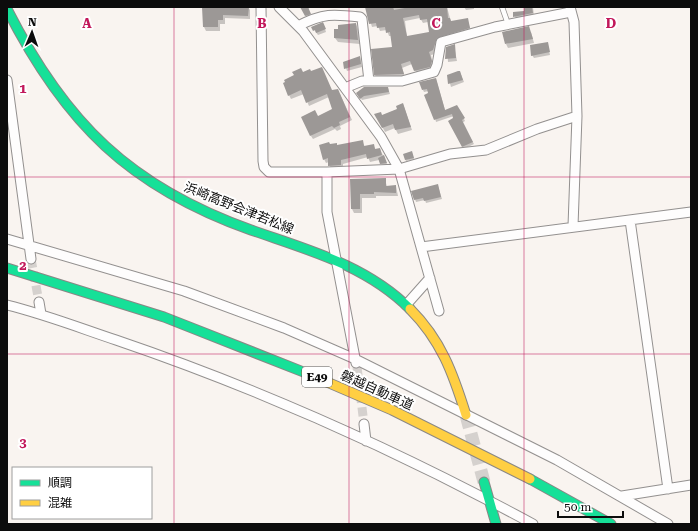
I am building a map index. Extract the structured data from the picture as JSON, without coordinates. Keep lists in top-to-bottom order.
{
  "streets": {
    "main road": ["浜崎高野会津若松線", "E49", "磐越自動車道"]
  },
  "legend": ["順調", "混雑"],
  "scale_bar": "50 m",
  "north": "top",
  "grid": {
    "columns": [
      "A",
      "B",
      "C",
      "D"
    ],
    "rows": ["1", "2", "3"]
  }
}
